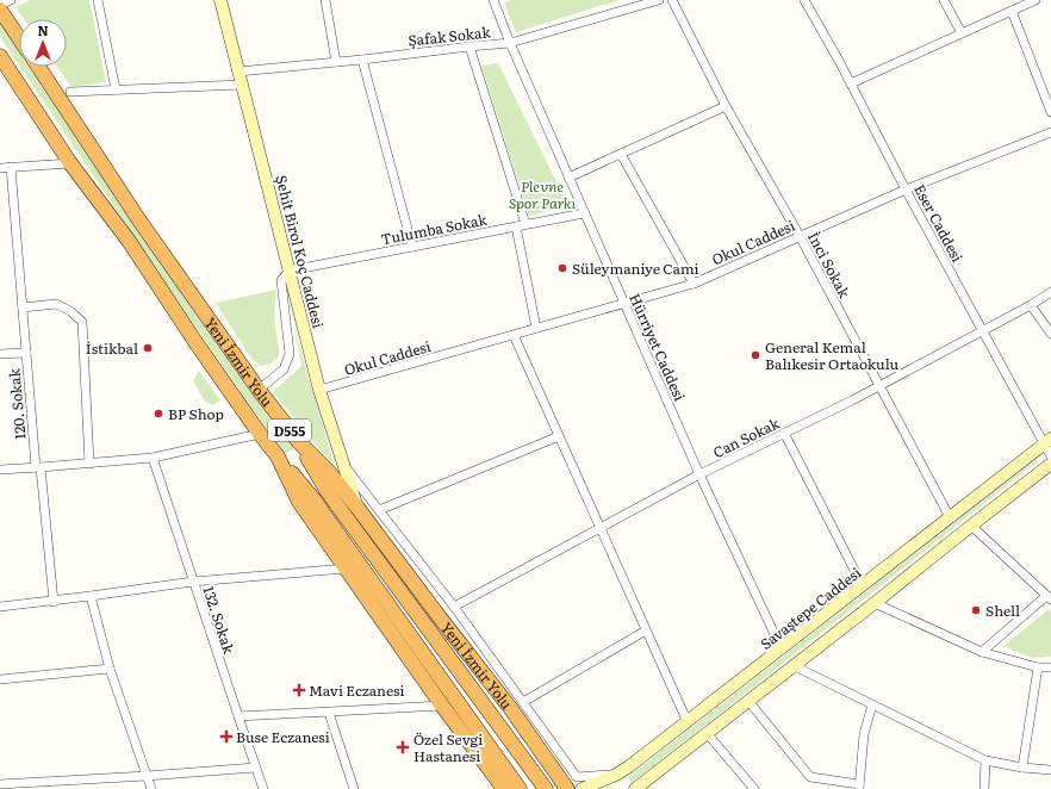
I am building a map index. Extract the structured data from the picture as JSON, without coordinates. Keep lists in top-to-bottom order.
{
  "streets": {
    "highway": ["Yeni İzmir Yolu", "D555"],
    "main road": ["Şehit Birol Koç Caddesi", "Savaştepe Caddesi"],
    "street": [
      "Şafak Sokak",
      "Eser Caddesi",
      "Tulumba Sokak",
      "Okul Caddesi",
      "İnci Sokak",
      "Hürriyet Caddesi",
      "120. Sokak",
      "Can Sokak",
      "132. Sokak"
    ]
  },
  "crossings": [
    ["Şafak Sokak", "Şehit Birol Koç Caddesi"],
    ["Şafak Sokak", "Hürriyet Caddesi"],
    ["Eser Caddesi", "Okul Caddesi"],
    ["Eser Caddesi", "Can Sokak"],
    ["Eser Caddesi", "Savaştepe Caddesi"],
    ["Tulumba Sokak", "Şehit Birol Koç Caddesi"],
    ["Tulumba Sokak", "Hürriyet Caddesi"],
    ["Okul Caddesi", "Şehit Birol Koç Caddesi"],
    ["Okul Caddesi", "İnci Sokak"],
    ["Okul Caddesi", "Hürriyet Caddesi"],
    ["Şehit Birol Koç Caddesi", "Yeni İzmir Yolu"],
    ["İnci Sokak", "Can Sokak"],
    ["İnci Sokak", "Savaştepe Caddesi"],
    ["Hürriyet Caddesi", "Can Sokak"],
    ["Hürriyet Caddesi", "Savaştepe Caddesi"]
  ],
  "parks": ["Plevne Spor Parkı"],
  "places": {
    "other": [
      "Süleymaniye Cami",
      "İstikbal",
      "General Kemal Balıkesir Ortaokulu",
      "BP Shop",
      "Shell"
    ],
    "health": ["Mavi Eczanesi", "Buse Eczanesi", "Özel Sevgi Hastanesi"]
  },
  "north": "top"
}
